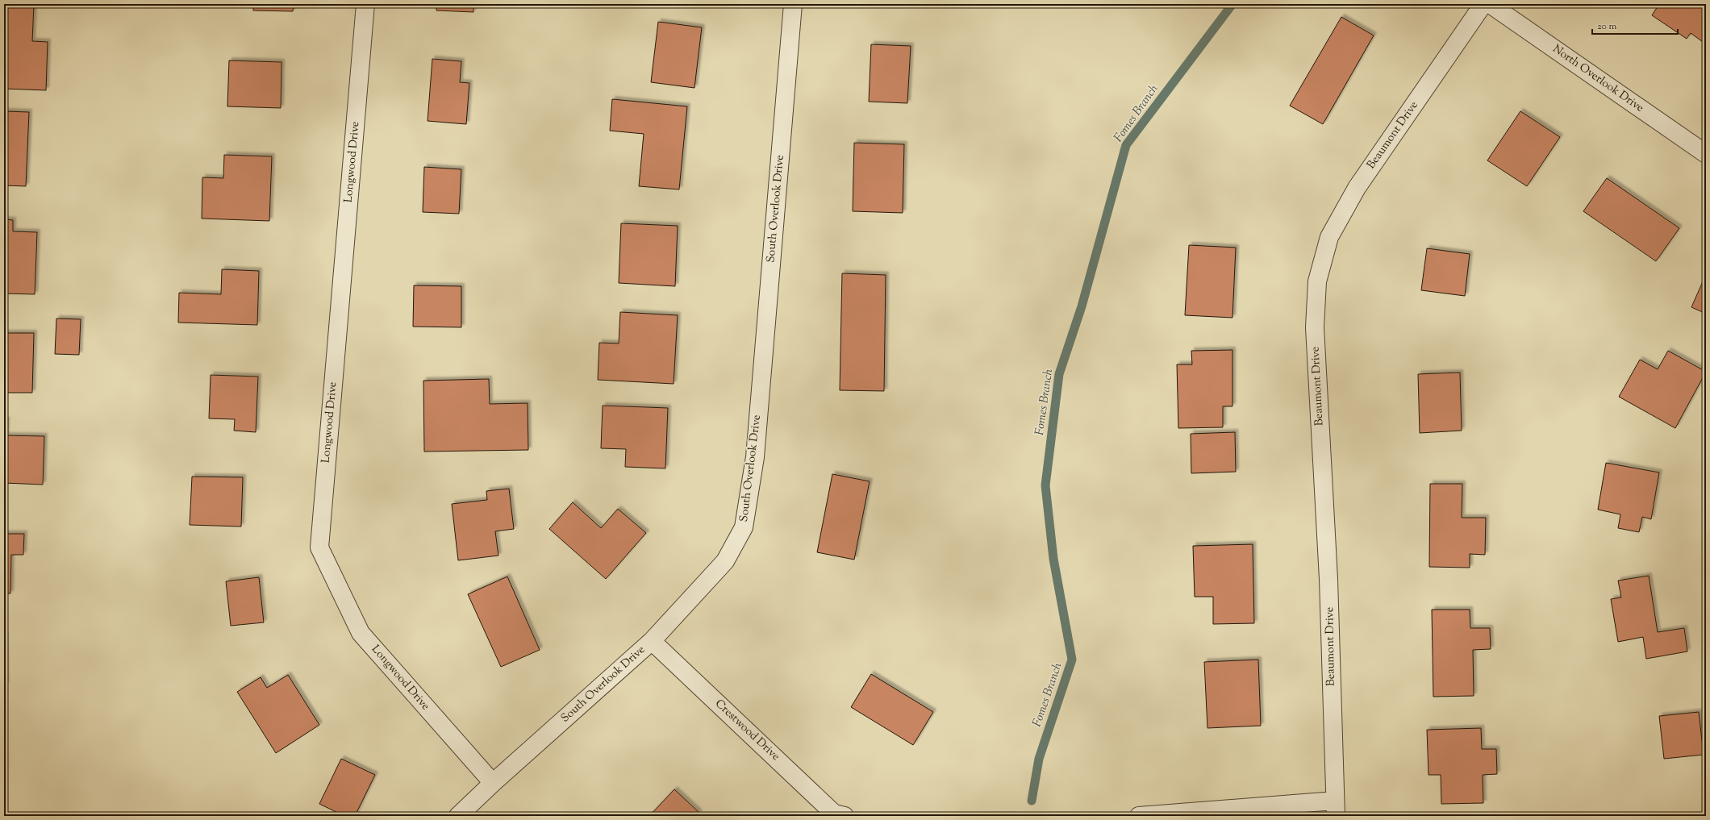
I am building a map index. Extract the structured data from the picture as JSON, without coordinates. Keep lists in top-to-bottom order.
{
  "streets": {
    "street": [
      "North Overlook Drive",
      "Beaumont Drive",
      "Longwood Drive",
      "South Overlook Drive",
      "Crestwood Drive"
    ]
  },
  "crossings": [
    ["Longwood Drive", "South Overlook Drive"],
    ["South Overlook Drive", "Crestwood Drive"]
  ],
  "water": ["Fomes Branch"],
  "scale_bar": "20 m"
}
